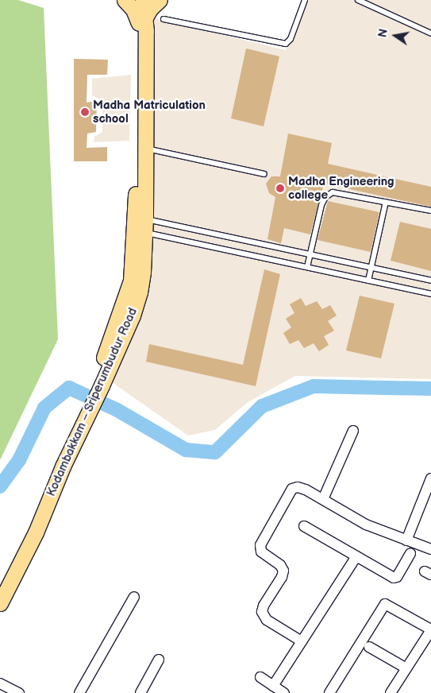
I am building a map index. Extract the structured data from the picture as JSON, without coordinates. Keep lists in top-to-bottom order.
{
  "streets": {
    "main road": ["Kodambakkam – Sriperumbudur Road"]
  },
  "places": ["Madha Matriculation school", "Madha Engineering college"],
  "north": "left"
}
